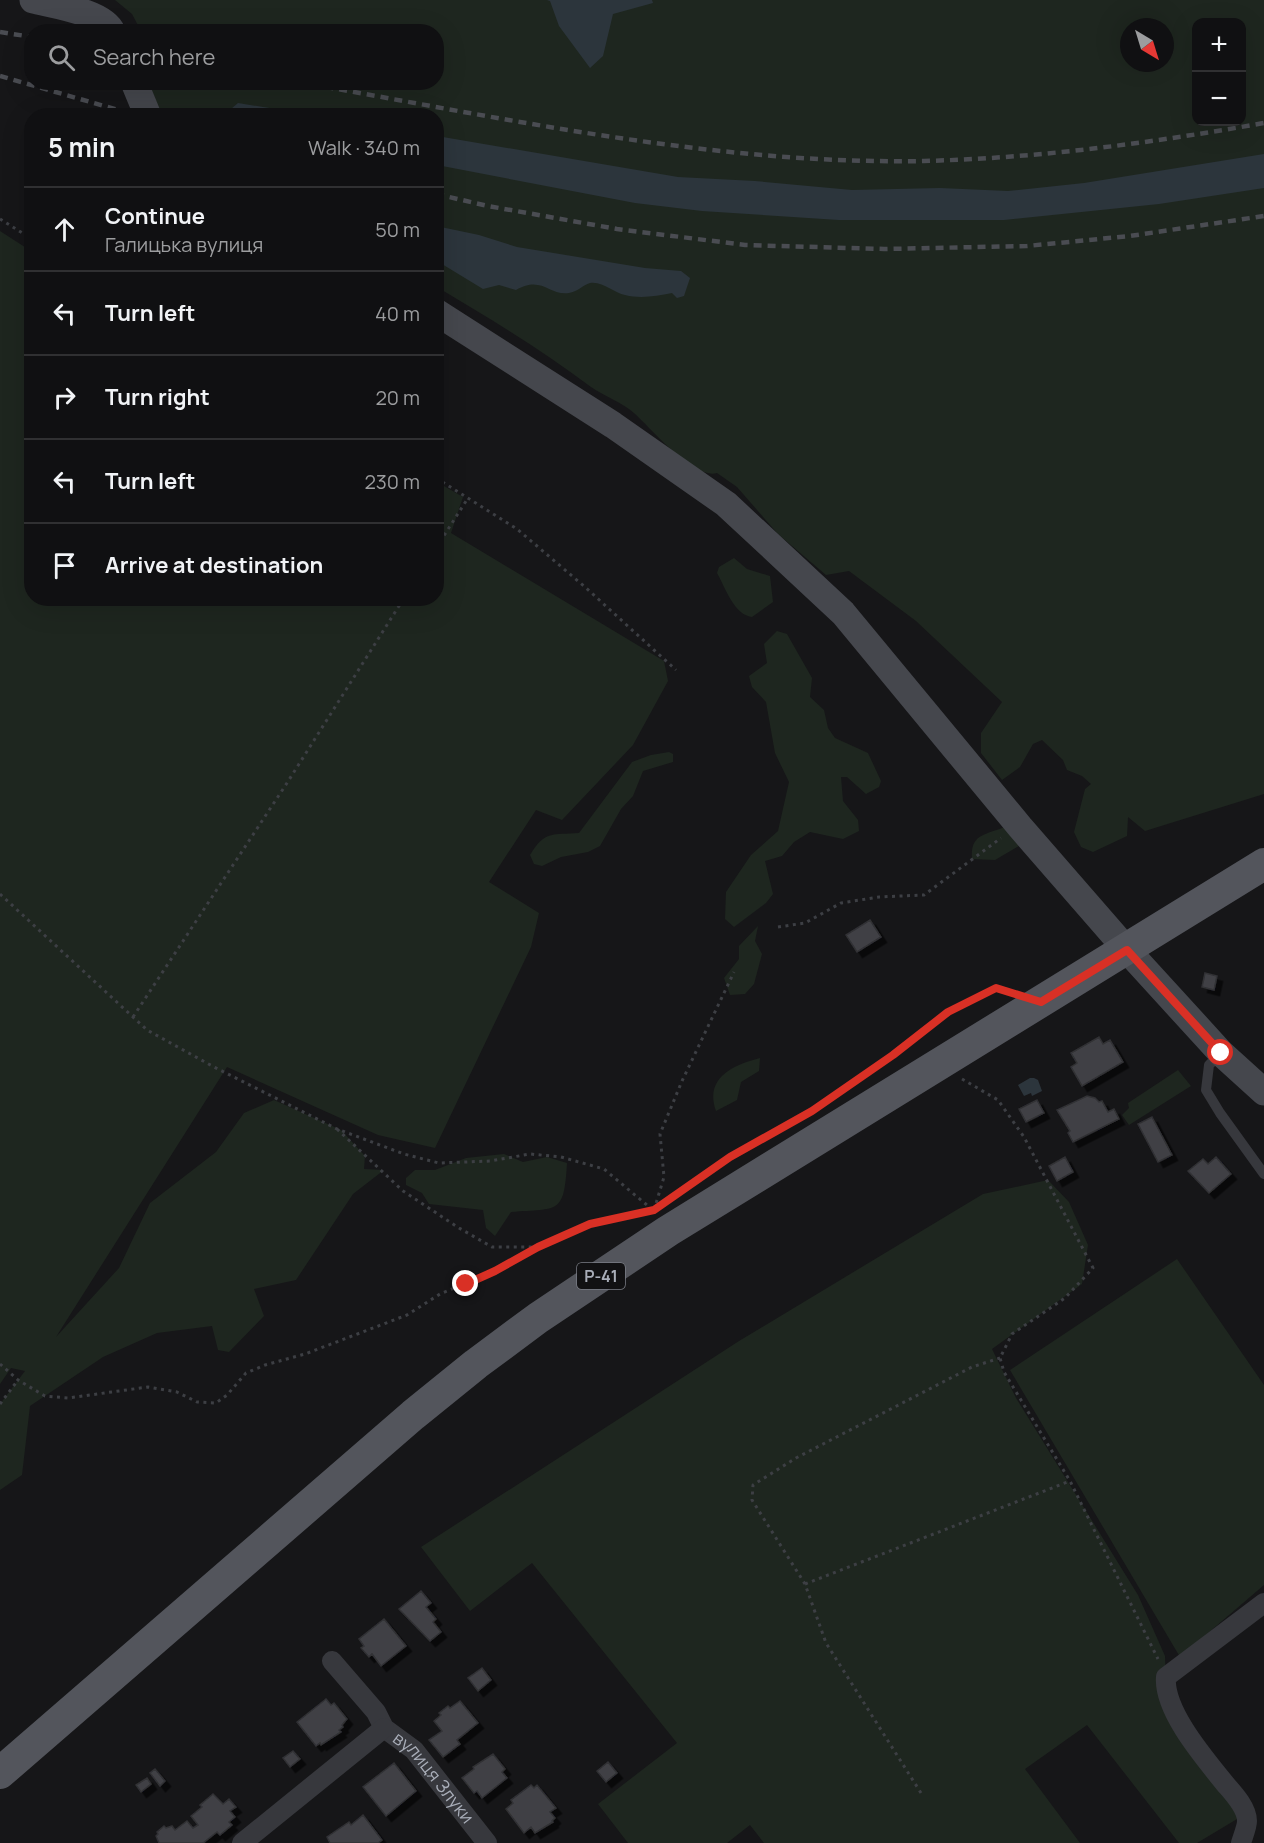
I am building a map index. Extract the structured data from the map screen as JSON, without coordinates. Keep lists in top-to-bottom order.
{
  "streets": {
    "main road": ["Р-41"],
    "street": ["вулиця Злуки"]
  },
  "north": "bottom right",
  "page": {
    "map_buttons": ["+", "−"],
    "search": "Search here",
    "heading": ["5 min", "Walk · 340 m"],
    "list": [
      ["Continue", "Галицька вулиця", "50 m"],
      ["Turn left", "40 m"],
      ["Turn right", "20 m"],
      ["Turn left", "230 m"],
      "Arrive at destination"
    ]
  }
}
